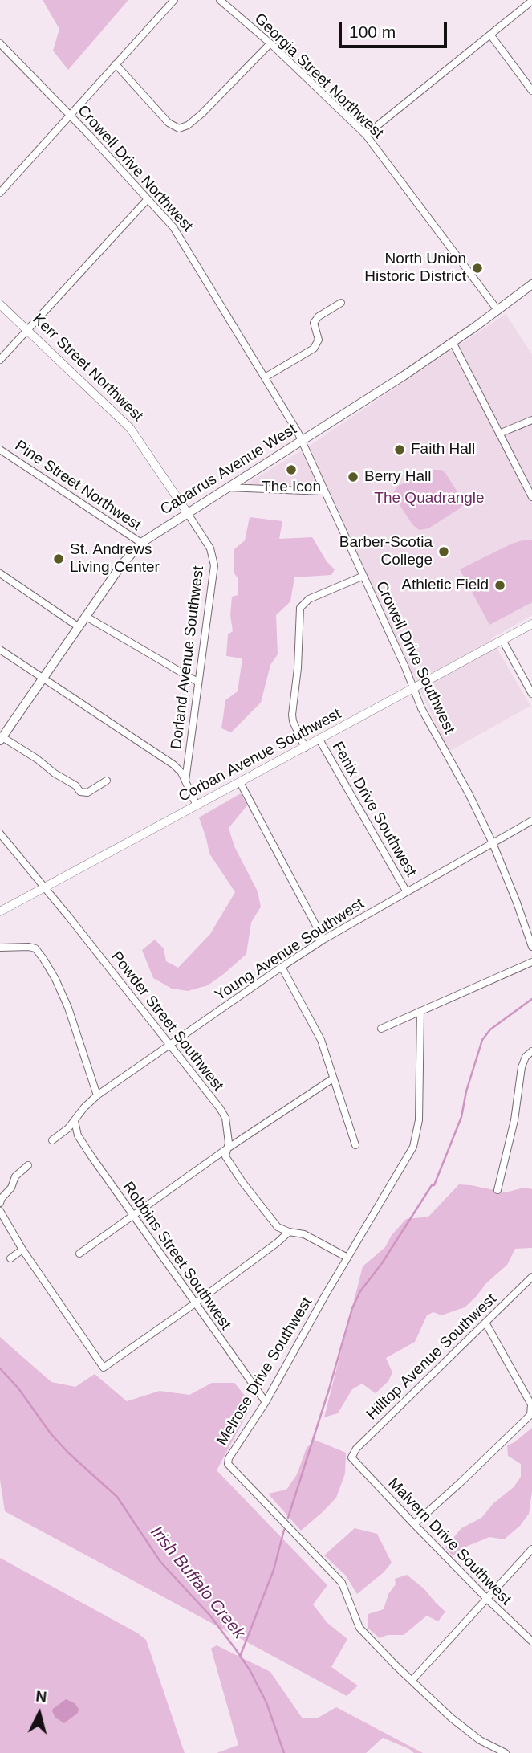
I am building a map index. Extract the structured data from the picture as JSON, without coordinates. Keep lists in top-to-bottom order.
{
  "streets": {
    "main road": ["Cabarrus Avenue West"],
    "street": [
      "Georgia Street Northwest",
      "Crowell Drive Northwest",
      "Kerr Street Northwest",
      "Pine Street Northwest",
      "Dorland Avenue Southwest",
      "Crowell Drive Southwest",
      "Corban Avenue Southwest",
      "Fenix Drive Southwest",
      "Young Avenue Southwest",
      "Powder Street Southwest",
      "Robbins Street Southwest",
      "Hilltop Avenue Southwest",
      "Melrose Drive Southwest",
      "Malvern Drive Southwest"
    ]
  },
  "crossings": [
    ["Georgia Street Northwest", "Cabarrus Avenue West"],
    ["Crowell Drive Northwest", "Cabarrus Avenue West"],
    ["Crowell Drive Northwest", "Crowell Drive Southwest"],
    ["Kerr Street Northwest", "Cabarrus Avenue West"],
    ["Kerr Street Northwest", "Dorland Avenue Southwest"],
    ["Cabarrus Avenue West", "Pine Street Northwest"],
    ["Cabarrus Avenue West", "Dorland Avenue Southwest"],
    ["Cabarrus Avenue West", "Crowell Drive Southwest"],
    ["Crowell Drive Southwest", "Corban Avenue Southwest"],
    ["Crowell Drive Southwest", "Fenix Drive Southwest"],
    ["Crowell Drive Southwest", "Young Avenue Southwest"],
    ["Corban Avenue Southwest", "Fenix Drive Southwest"],
    ["Corban Avenue Southwest", "Powder Street Southwest"],
    ["Fenix Drive Southwest", "Young Avenue Southwest"],
    ["Young Avenue Southwest", "Powder Street Southwest"],
    ["Young Avenue Southwest", "Robbins Street Southwest"],
    ["Robbins Street Southwest", "Melrose Drive Southwest"],
    ["Hilltop Avenue Southwest", "Malvern Drive Southwest"]
  ],
  "water": ["Irish Buffalo Creek"],
  "parks": ["The Quadrangle"],
  "places": [
    "North Union Historic District",
    "Faith Hall",
    "The Icon",
    "Berry Hall",
    "Barber-Scotia College",
    "St. Andrews Living Center",
    "Athletic Field"
  ],
  "scale_bar": "100 m",
  "north": "top"
}
